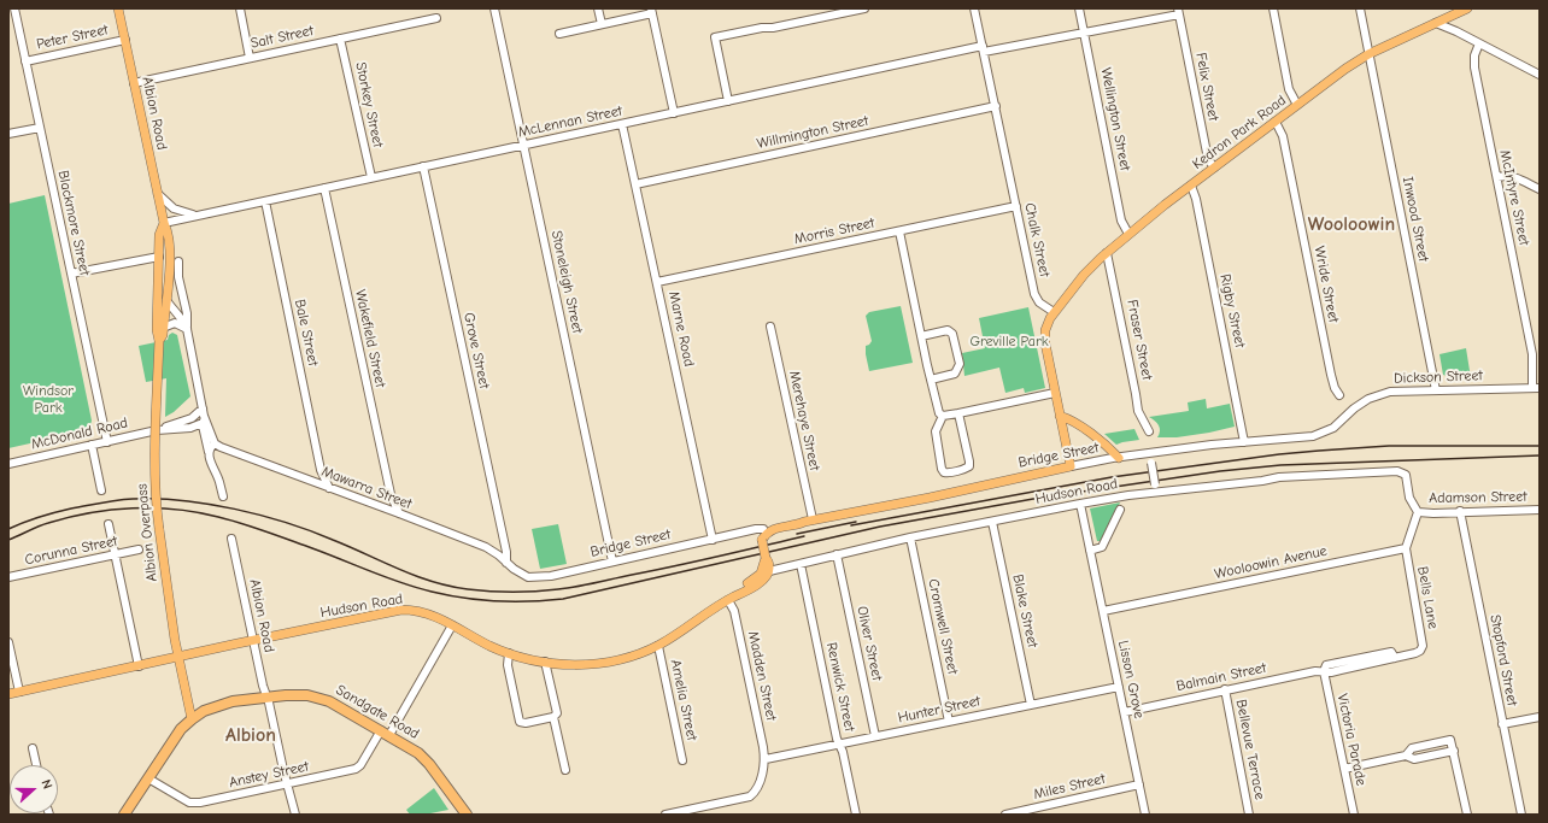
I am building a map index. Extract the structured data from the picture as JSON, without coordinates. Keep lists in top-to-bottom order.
{
  "streets": {
    "highway": ["Sandgate Road"],
    "main road": [
      "Albion Road",
      "Kedron Park Road",
      "Bridge Street",
      "Hudson Road",
      "Albion Overpass"
    ],
    "street": [
      "Peter Street",
      "Salt Street",
      "Felix Street",
      "Storkey Street",
      "Wellington Street",
      "McLennan Street",
      "Willmington Street",
      "McIntyre Street",
      "Inwood Street",
      "Blackmore Street",
      "Morris Street",
      "Chalk Street",
      "Stoneleigh Street",
      "Wride Street",
      "Rigby Street",
      "Marne Road",
      "Bale Street",
      "Wakefield Street",
      "Fraser Street",
      "Grove Street",
      "Dickson Street",
      "Merehaye Street",
      "McDonald Road",
      "Mawarra Street",
      "Adamson Street",
      "Corunna Street",
      "Wooloowin Avenue",
      "Bells Lane",
      "Blake Street",
      "Cromwell Street",
      "Oliver Street",
      "Stopford Street",
      "Madden Street",
      "Balmain Street",
      "Lisson Grove",
      "Renwick Street",
      "Amelia Street",
      "Hunter Street",
      "Victoria Parade",
      "Bellevue Terrace",
      "Anstey Street",
      "Miles Street"
    ]
  },
  "crossings": [
    ["Peter Street", "Albion Road"],
    ["Peter Street", "Blackmore Street"],
    ["Salt Street", "Storkey Street"],
    ["Salt Street", "Albion Road"],
    ["Felix Street", "McLennan Street"],
    ["Felix Street", "Kedron Park Road"],
    ["Storkey Street", "McLennan Street"],
    ["Albion Road", "McLennan Street"],
    ["Albion Road", "Hudson Road"],
    ["Albion Road", "Albion Overpass"],
    ["Albion Road", "Sandgate Road"],
    ["Albion Road", "Anstey Street"],
    ["Wellington Street", "McLennan Street"],
    ["Wellington Street", "Kedron Park Road"],
    ["McLennan Street", "Chalk Street"],
    ["McLennan Street", "Stoneleigh Street"],
    ["McLennan Street", "Marne Road"],
    ["McLennan Street", "Bale Street"],
    ["McLennan Street", "Wakefield Street"],
    ["McLennan Street", "Grove Street"],
    ["McLennan Street", "Albion Overpass"],
    ["Willmington Street", "Chalk Street"],
    ["Willmington Street", "Marne Road"],
    ["Kedron Park Road", "Inwood Street"],
    ["Kedron Park Road", "Chalk Street"],
    ["Kedron Park Road", "Wride Street"],
    ["Kedron Park Road", "Rigby Street"],
    ["Kedron Park Road", "Fraser Street"],
    ["McIntyre Street", "Dickson Street"],
    ["Inwood Street", "Dickson Street"],
    ["Blackmore Street", "McDonald Road"],
    ["Morris Street", "Chalk Street"],
    ["Morris Street", "Marne Road"],
    ["Stoneleigh Street", "Bridge Street"],
    ["Rigby Street", "Bridge Street"],
    ["Marne Road", "Bridge Street"],
    ["Bale Street", "Mawarra Street"],
    ["Wakefield Street", "Mawarra Street"],
    ["Grove Street", "Bridge Street"],
    ["Grove Street", "Mawarra Street"],
    ["Dickson Street", "Bridge Street"],
    ["Merehaye Street", "Bridge Street"],
    ["Bridge Street", "Mawarra Street"],
    ["Hudson Road", "Adamson Street"],
    ["Hudson Road", "Albion Overpass"],
    ["Hudson Road", "Blake Street"],
    ["Hudson Road", "Cromwell Street"],
    ["Hudson Road", "Oliver Street"],
    ["Hudson Road", "Madden Street"],
    ["Hudson Road", "Lisson Grove"],
    ["Hudson Road", "Renwick Street"],
    ["Hudson Road", "Amelia Street"],
    ["Hudson Road", "Anstey Street"],
    ["Adamson Street", "Stopford Street"],
    ["Albion Overpass", "Sandgate Road"],
    ["Wooloowin Avenue", "Bells Lane"],
    ["Wooloowin Avenue", "Lisson Grove"],
    ["Bells Lane", "Balmain Street"],
    ["Blake Street", "Hunter Street"],
    ["Cromwell Street", "Hunter Street"],
    ["Oliver Street", "Hunter Street"],
    ["Madden Street", "Hunter Street"],
    ["Balmain Street", "Lisson Grove"],
    ["Balmain Street", "Victoria Parade"],
    ["Balmain Street", "Bellevue Terrace"],
    ["Lisson Grove", "Hunter Street"],
    ["Lisson Grove", "Miles Street"],
    ["Renwick Street", "Hunter Street"],
    ["Sandgate Road", "Anstey Street"]
  ],
  "districts": ["Wooloowin", "Albion"],
  "parks": ["Greville Park", "Windsor Park"],
  "north": "right"
}
